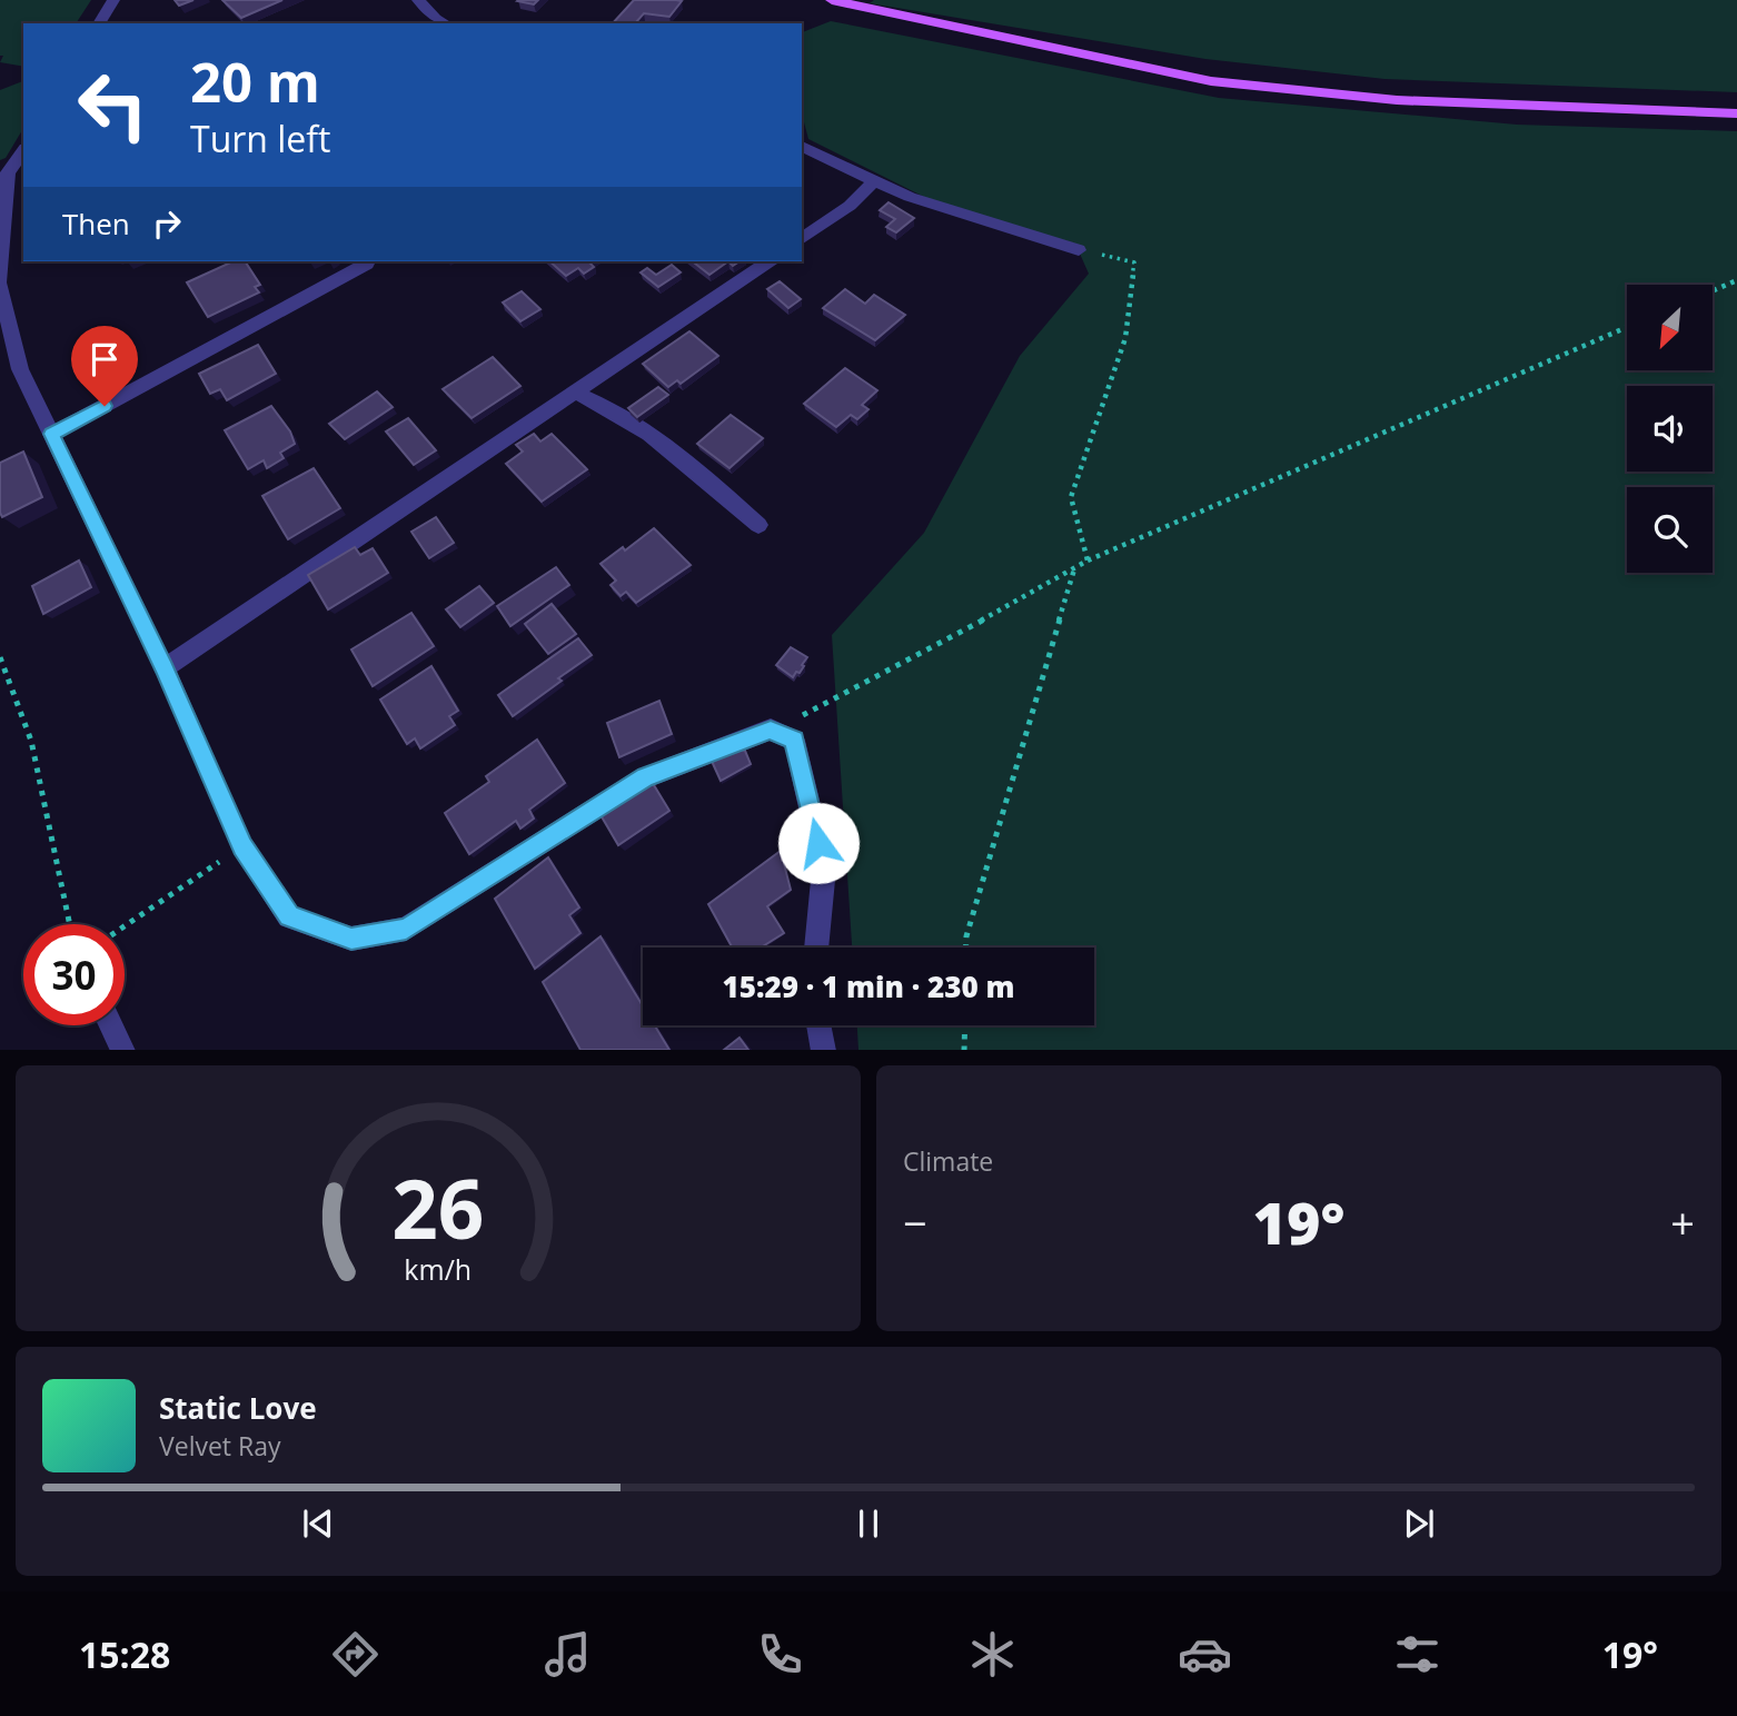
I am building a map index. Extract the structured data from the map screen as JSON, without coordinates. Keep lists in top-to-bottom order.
{
  "north": "bottom left",
  "page": {
    "turn": ["20 m", "Turn left"],
    "then": "Then",
    "limit": "30",
    "trip": "15:29 · 1 min · 230 m",
    "tile": "Climate",
    "heat": ["−", "19°", "+"],
    "song": ["Static Love", "Velvet Ray"],
    "tabs": ["15:28", "19°"],
    "gauge": ["26", "km/h"]
  }
}
